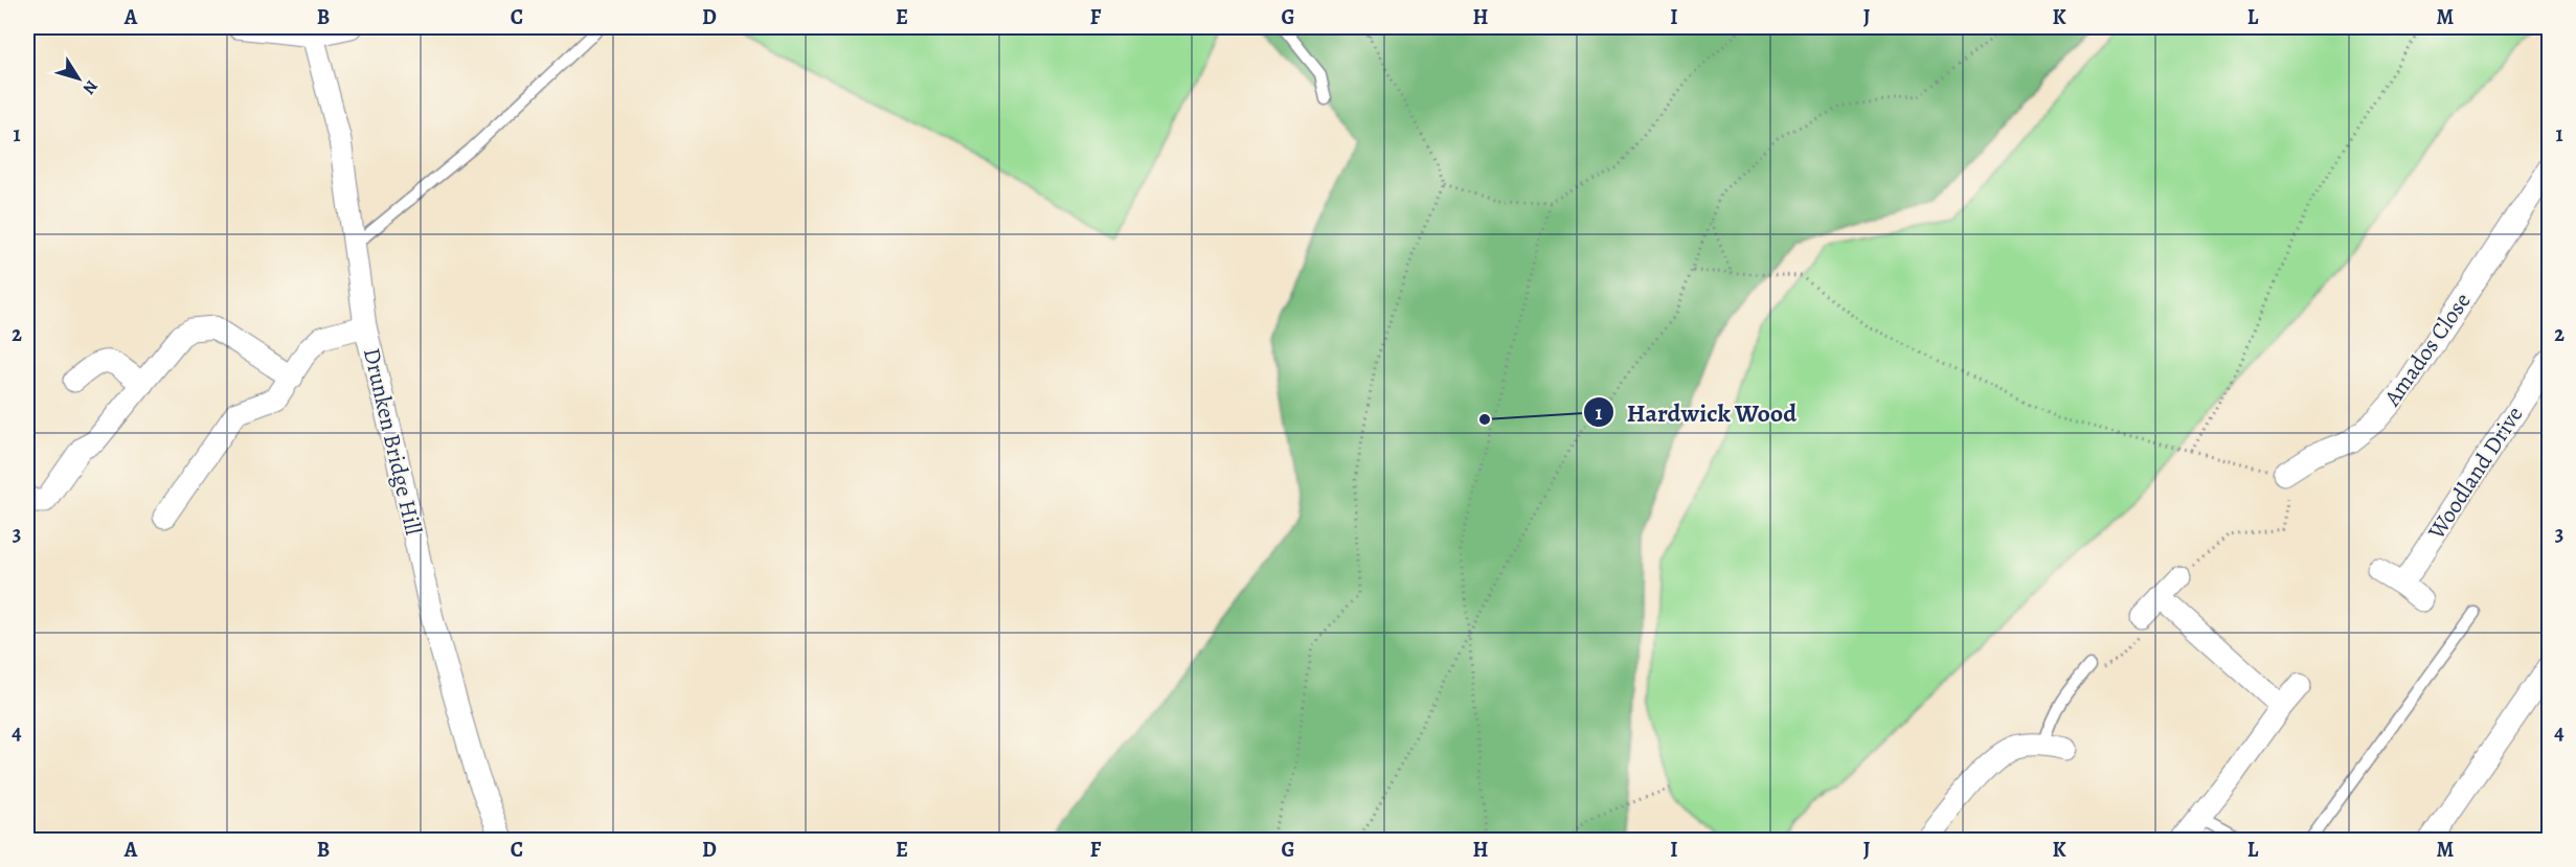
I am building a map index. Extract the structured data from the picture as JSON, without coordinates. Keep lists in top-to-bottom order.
{
  "streets": {
    "street": ["Amados Close", "Drunken Bridge Hill", "Woodland Drive"]
  },
  "places": ["Hardwick Wood"],
  "north": "bottom right",
  "grid": {
    "columns": [
      "A",
      "B",
      "C",
      "D",
      "E",
      "F",
      "G",
      "H",
      "I",
      "J",
      "K",
      "L",
      "M"
    ],
    "rows": [
      "1",
      "2",
      "3",
      "4"
    ]
  }
}
